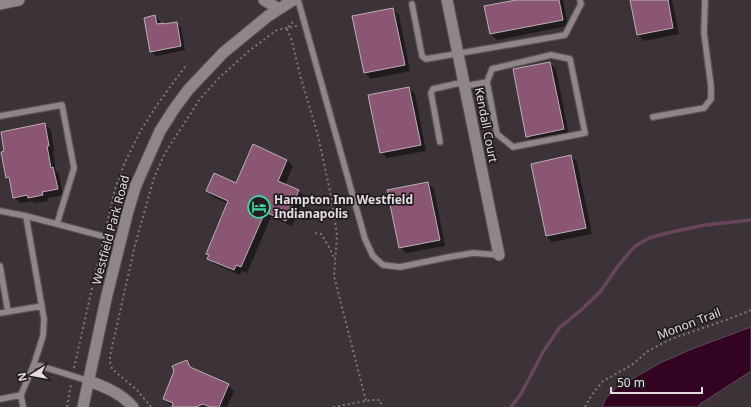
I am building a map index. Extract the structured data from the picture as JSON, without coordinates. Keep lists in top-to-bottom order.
{
  "streets": {
    "street": ["Kendall Court", "Westfield Park Road"],
    "path": ["Monon Trail"]
  },
  "places": {
    "hotel": ["Hampton Inn Westfield Indianapolis"]
  },
  "scale_bar": "50 m",
  "north": "left"
}
